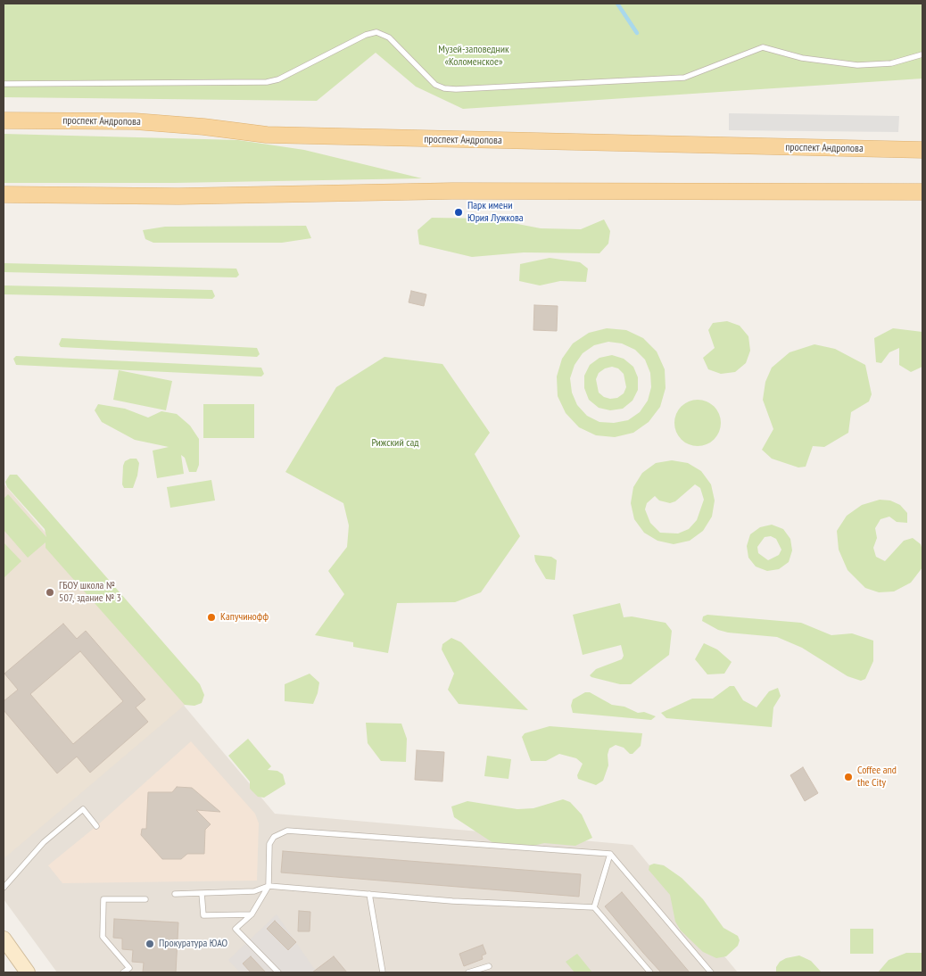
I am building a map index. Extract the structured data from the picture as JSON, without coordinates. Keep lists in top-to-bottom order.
{
  "streets": {
    "main road": ["проспект Андропова"]
  },
  "parks": ["Музей-заповедник «Коломенское»", "Рижский сад"],
  "places": [
    "Парк имени Юрия Лужкова",
    "ГБОУ школа № 507, здание № 3",
    "Капучинофф",
    "Coffee and the City",
    "Прокуратура ЮАО"
  ]
}
